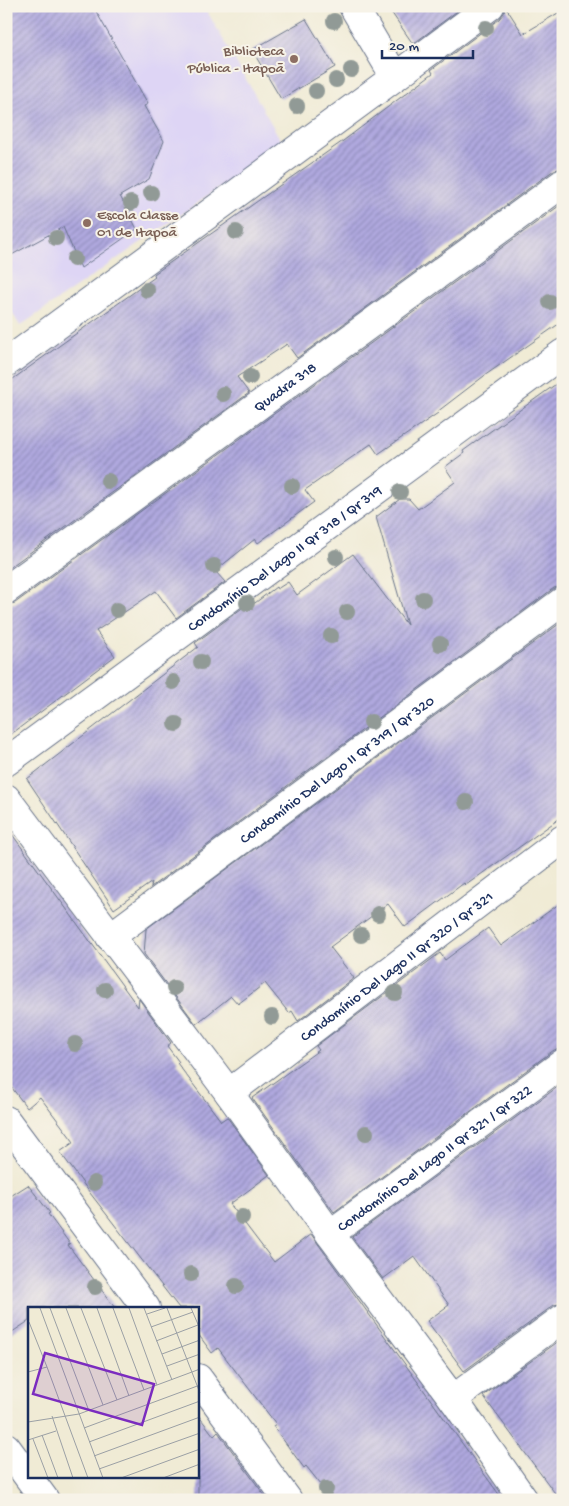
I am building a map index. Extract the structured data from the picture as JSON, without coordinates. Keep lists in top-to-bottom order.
{
  "streets": {
    "street": [
      "Quadra 318",
      "Condomínio Del Lago II Qr 318 / Qr 319",
      "Condomínio Del Lago II Qr 319 / Qr 320",
      "Condomínio Del Lago II Qr 320 / Qr 321",
      "Condomínio Del Lago II Qr 321 / Qr 322"
    ]
  },
  "places": ["Biblioteca Pública - Itapoã", "Escola Classe 01 de Itapoã"],
  "scale_bar": "20 m"
}
